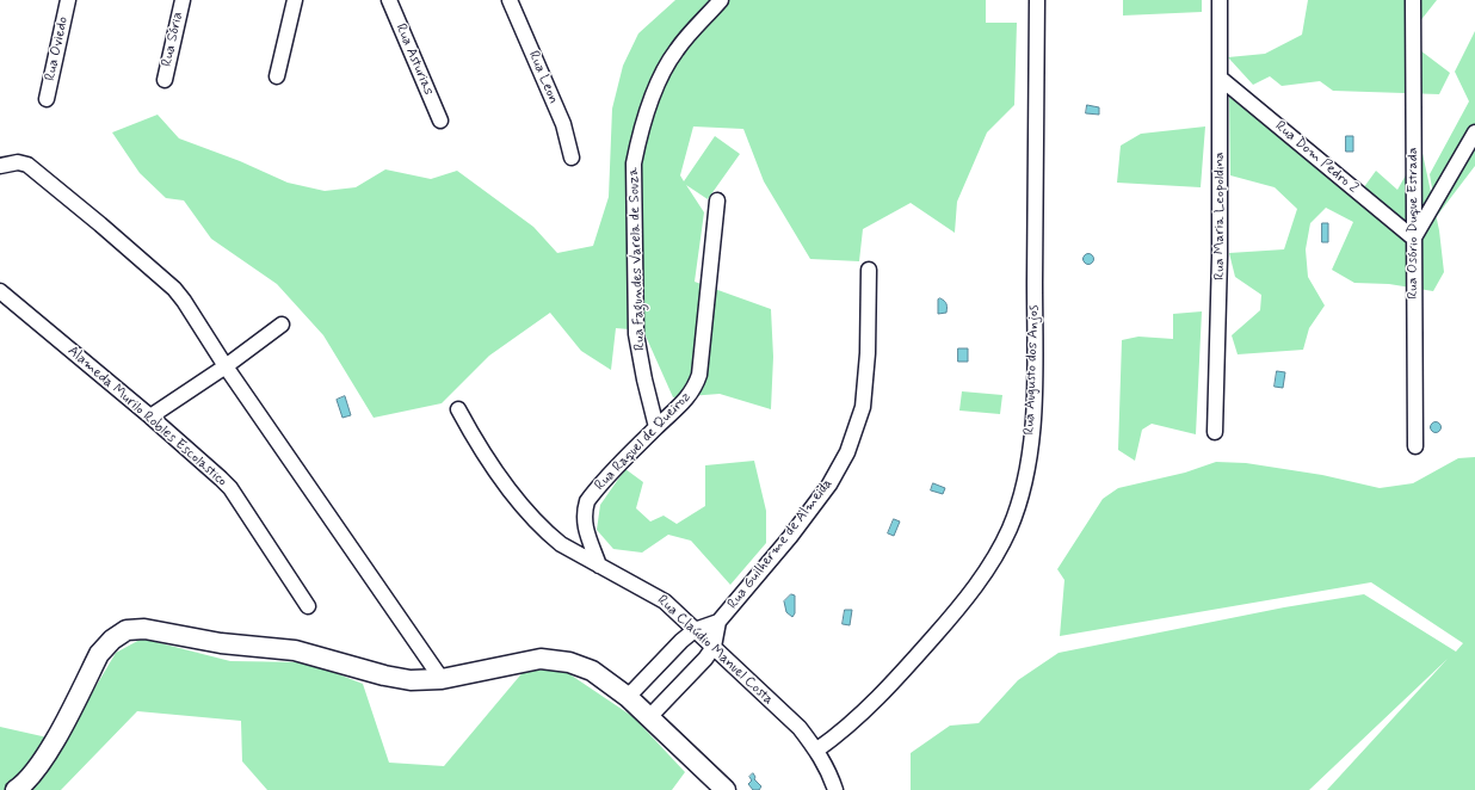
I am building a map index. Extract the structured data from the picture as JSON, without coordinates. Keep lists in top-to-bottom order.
{
  "streets": {
    "street": [
      "Rua Sória",
      "Rua Oviedo",
      "Rua Asturias",
      "Rua Leon",
      "Rua Dom Pedro 2",
      "Rua Maria Leopoldina",
      "Rua Osório Duque Estrada",
      "Rua Fagundes Varela de Souza",
      "Rua Augusto dos Anjos",
      "Alameda Murilo Robles Escolastico",
      "Rua Raquel de Queiroz",
      "Rua Guilherme de Almeida",
      "Rua Claúdio Manuel Costa"
    ]
  },
  "crossings": [
    ["Rua Dom Pedro 2", "Rua Maria Leopoldina"],
    ["Rua Dom Pedro 2", "Rua Osório Duque Estrada"],
    ["Rua Fagundes Varela de Souza", "Rua Raquel de Queiroz"],
    ["Rua Augusto dos Anjos", "Rua Claúdio Manuel Costa"],
    ["Rua Raquel de Queiroz", "Rua Claúdio Manuel Costa"],
    ["Rua Guilherme de Almeida", "Rua Claúdio Manuel Costa"]
  ]
}
